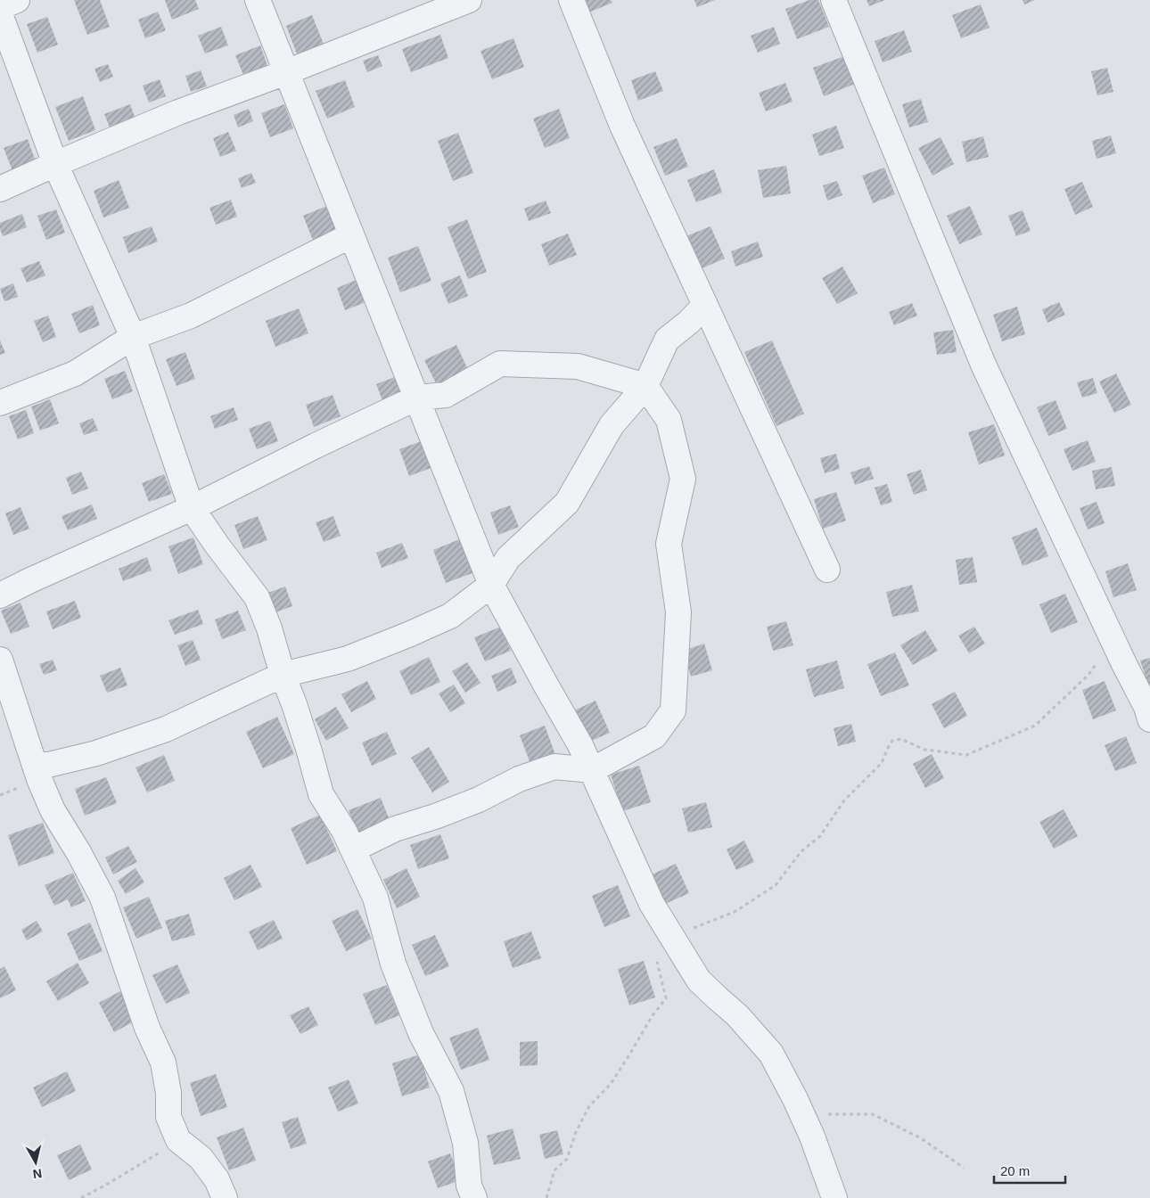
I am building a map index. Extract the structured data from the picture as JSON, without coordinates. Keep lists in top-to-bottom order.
{
  "scale_bar": "20 m",
  "north": "bottom"
}
